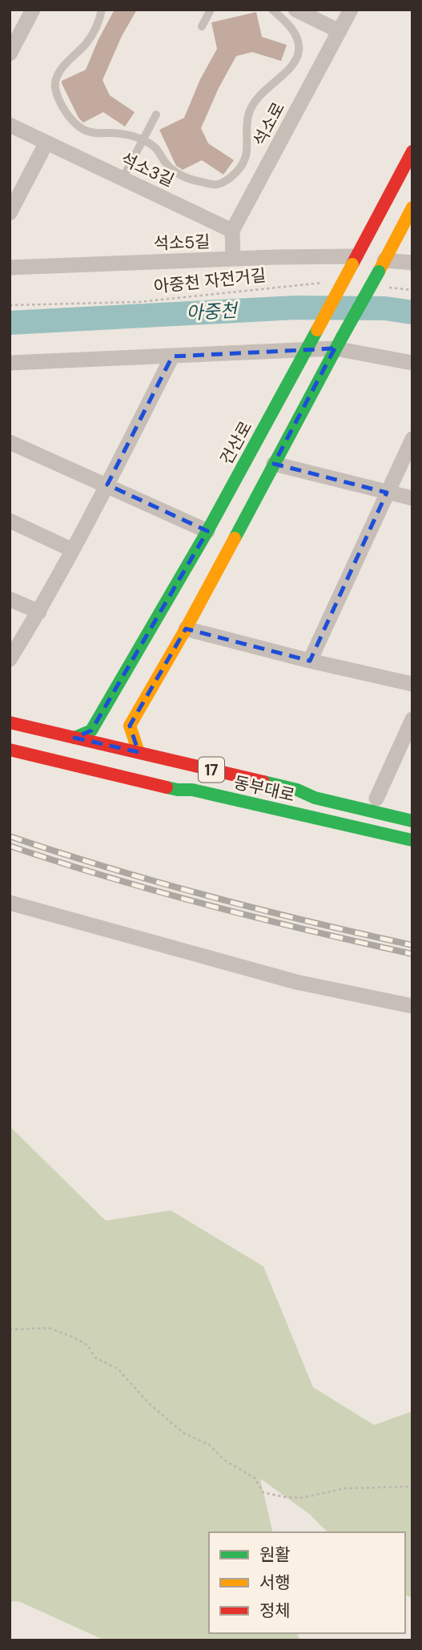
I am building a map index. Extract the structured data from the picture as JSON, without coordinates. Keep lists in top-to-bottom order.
{
  "streets": {
    "street": [
      "석소로",
      "석소3길",
      "석소5길",
      "건산로",
      "17",
      "동부대로"
    ],
    "path": ["아중천 자전거길"]
  },
  "crossings": [
    ["석소로", "석소3길"],
    ["석소로", "석소5길"],
    ["석소5길", "건산로"],
    ["건산로", "동부대로"]
  ],
  "water": ["아중천"],
  "legend": ["원활", "서행", "정체"]
}
